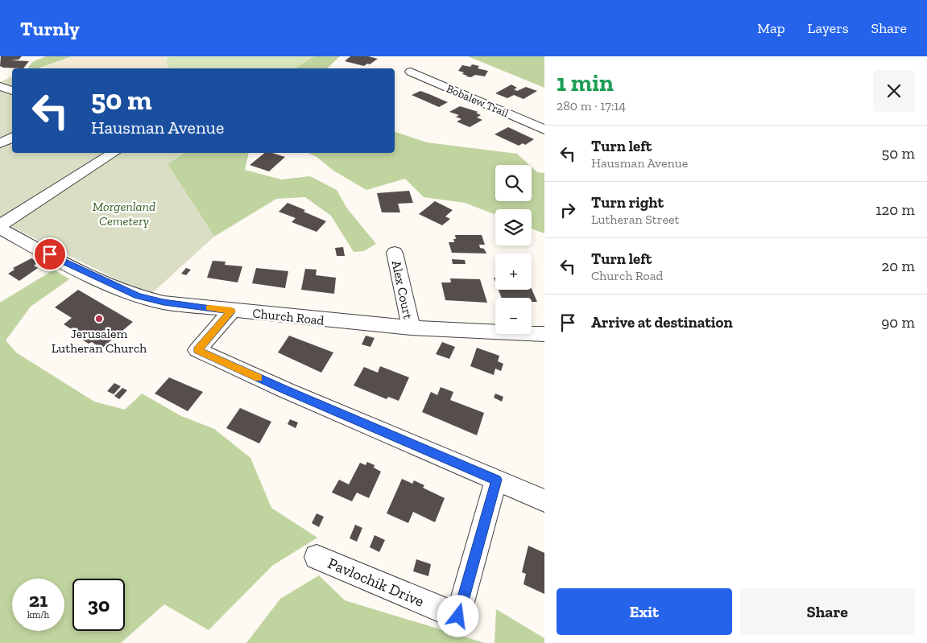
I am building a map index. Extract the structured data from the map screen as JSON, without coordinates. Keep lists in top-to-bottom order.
{
  "streets": {
    "street": [
      "Bobalew Trail",
      "Alex Court",
      "Church Road",
      "Pavlochik Drive"
    ]
  },
  "crossings": [
    ["Alex Court", "Church Road"]
  ],
  "parks": ["Morgenland Cemetery"],
  "places": ["Jerusalem Lutheran Church"],
  "page": {
    "header": "Turnly",
    "nav": ["Map", "Layers", "Share"],
    "heading": ["1 min", "280 m · 17:14"],
    "turn": ["50 m", "Hausman Avenue"],
    "list": [
      {
        "name": "Turn left",
        "note": "Hausman Avenue",
        "value": "50 m"
      },
      {
        "name": "Turn right",
        "note": "Lutheran Street",
        "value": "120 m"
      },
      {
        "name": "Turn left",
        "note": "Church Road",
        "value": "20 m"
      },
      {
        "name": "Arrive at destination",
        "value": "90 m"
      }
    ],
    "map_buttons": ["+", "−"],
    "speed": "21 km/h",
    "limit": "30",
    "buttons": ["Exit", "Share"]
  }
}
